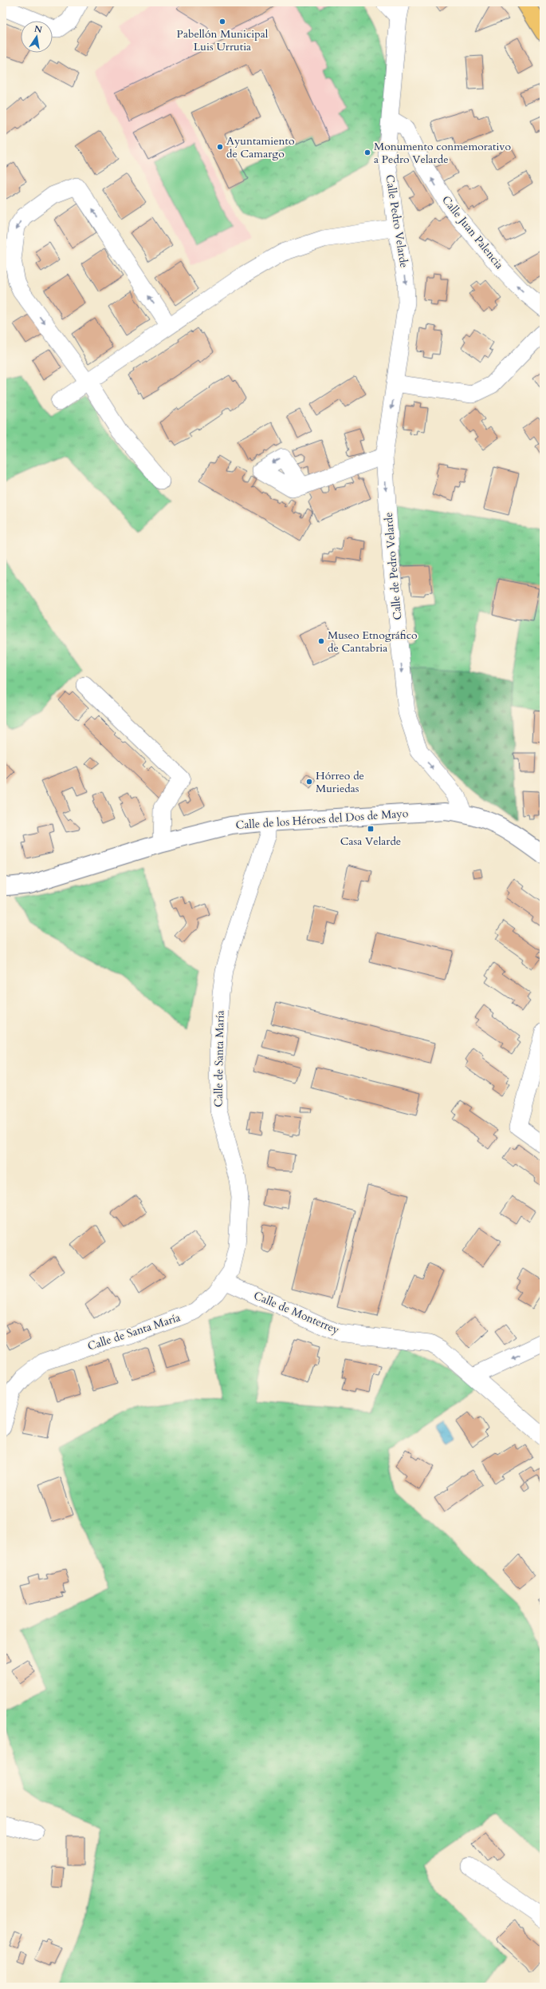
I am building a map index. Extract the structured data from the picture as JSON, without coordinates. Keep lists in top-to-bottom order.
{
  "streets": {
    "street": [
      "Calle Pedro Velarde",
      "Calle Juan Palencia",
      "Calle de Pedro Velarde",
      "Calle de los Héroes del Dos de Mayo",
      "Calle de Santa María",
      "Calle de Monterrey"
    ]
  },
  "crossings": [
    ["Calle Pedro Velarde", "Calle Juan Palencia"],
    ["Calle Pedro Velarde", "Calle de Pedro Velarde"],
    ["Calle de Pedro Velarde", "Calle de los Héroes del Dos de Mayo"],
    ["Calle de los Héroes del Dos de Mayo", "Calle de Santa María"],
    ["Calle de Santa María", "Calle de Monterrey"]
  ],
  "one_way": ["Calle Pedro Velarde", "Calle Juan Palencia", "Calle de Pedro Velarde"],
  "places": {
    "other": [
      "Pabellón Municipal Luis Urrutia",
      "Ayuntamiento de Camargo",
      "Monumento conmemorativo a Pedro Velarde",
      "Museo Etnográfico de Cantabria",
      "Hórreo de Muriedas"
    ],
    "transit": ["Casa Velarde"]
  },
  "north": "top"
}
